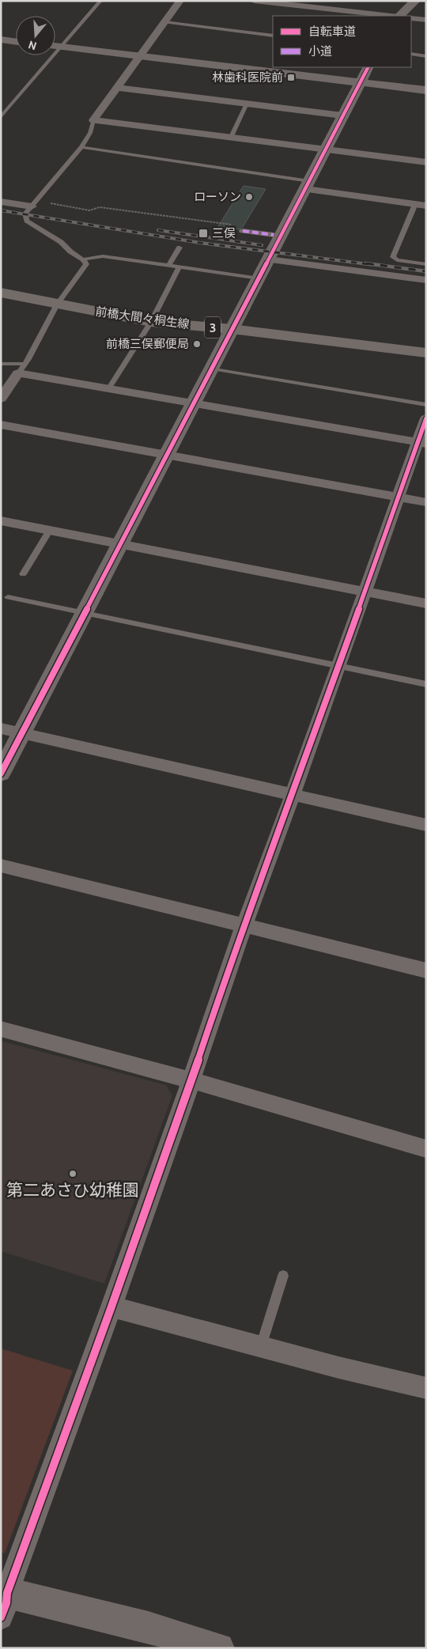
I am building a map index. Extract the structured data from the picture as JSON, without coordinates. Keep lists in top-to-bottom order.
{
  "streets": {
    "main road": ["前橋大間々桐生線", "3"]
  },
  "places": {
    "transit": ["林歯科医院前", "三俣"],
    "other": ["ローソン", "前橋三俣郵便局", "第二あさひ幼稚園"]
  },
  "legend": ["自転車道", "小道"],
  "north": "bottom"
}
